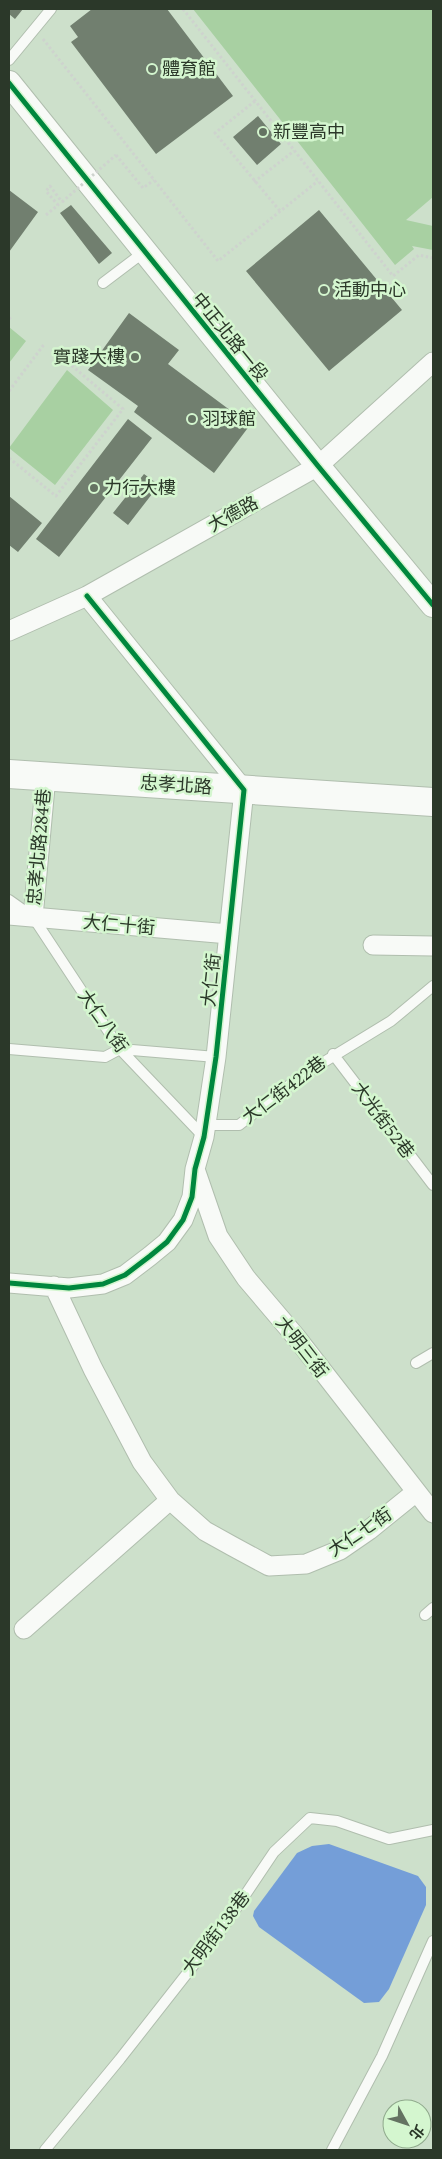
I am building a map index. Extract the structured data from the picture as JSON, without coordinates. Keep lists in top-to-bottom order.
{
  "streets": {
    "main road": ["忠孝北路"],
    "street": [
      "中正北路一段",
      "大德路",
      "忠孝北路284巷",
      "大仁十街",
      "大仁街",
      "大明三街",
      "大仁七街"
    ],
    "lane": [
      "大仁八街",
      "大仁街422巷",
      "大光街52巷",
      "大明街138巷"
    ]
  },
  "crossings": [
    ["中正北路一段", "大德路"],
    ["忠孝北路", "忠孝北路284巷"],
    ["忠孝北路", "大仁街"],
    ["忠孝北路284巷", "大仁十街"],
    ["忠孝北路284巷", "大仁八街"],
    ["大仁十街", "大仁街"],
    ["大仁十街", "大仁八街"],
    ["大仁街", "大仁八街"],
    ["大仁街", "大仁街422巷"],
    ["大仁街", "大明三街"],
    ["大仁街", "大仁七街"],
    ["大仁八街", "大仁街422巷"],
    ["大仁街422巷", "大光街52巷"],
    ["大明三街", "大仁七街"]
  ],
  "places": [
    "體育館",
    "新豐高中",
    "活動中心",
    "實踐大樓",
    "羽球館",
    "力行大樓"
  ],
  "north": "bottom right"
}
